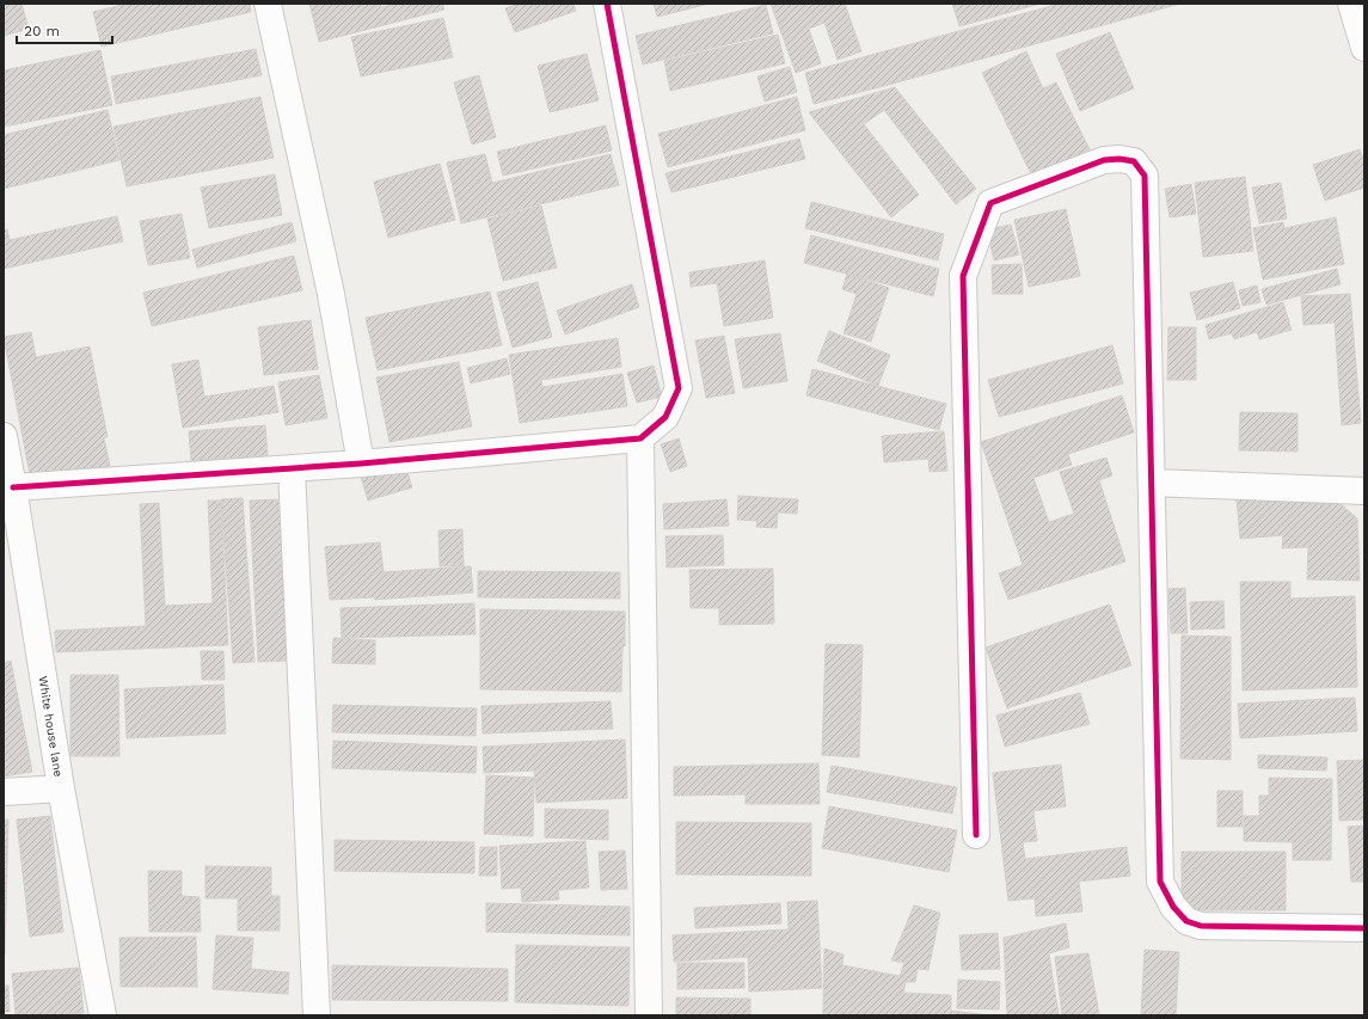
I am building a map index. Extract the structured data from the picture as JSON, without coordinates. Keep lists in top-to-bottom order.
{
  "streets": {
    "street": ["White house lane"]
  },
  "scale_bar": "20 m"
}
